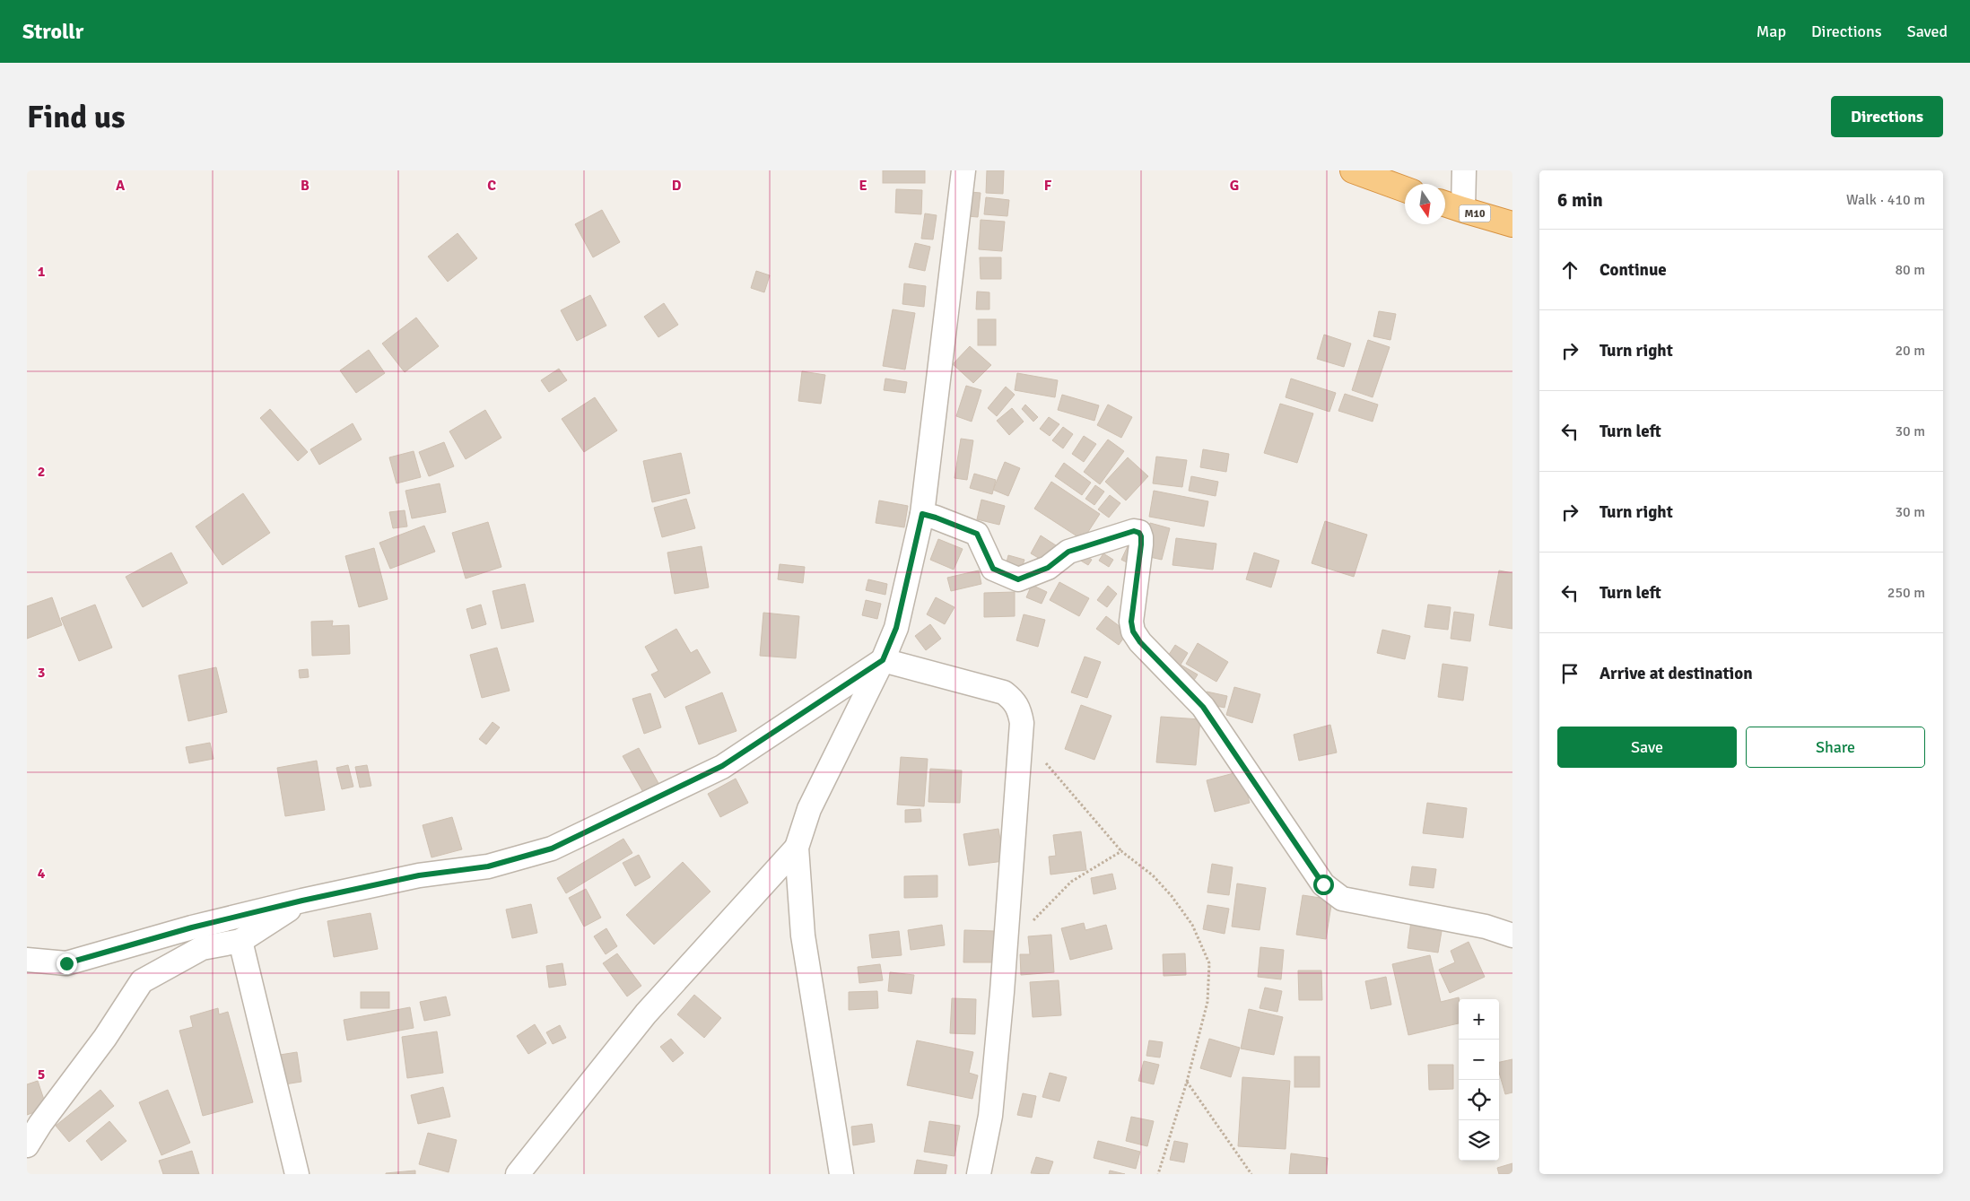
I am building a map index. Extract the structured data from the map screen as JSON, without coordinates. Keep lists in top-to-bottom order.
{
  "streets": {
    "highway": ["M10"]
  },
  "north": "bottom",
  "page": {
    "header": "Strollr",
    "nav": ["Map", "Directions", "Saved"],
    "buttons": [
      "Directions",
      ["Save", "Share"]
    ],
    "title": "Find us",
    "heading": ["6 min", "Walk · 410 m"],
    "list": [
      ["Continue", "80 m"],
      ["Turn right", "20 m"],
      ["Turn left", "30 m"],
      ["Turn right", "30 m"],
      ["Turn left", "250 m"],
      "Arrive at destination"
    ],
    "map_buttons": ["+", "−"]
  },
  "grid": {
    "columns": [
      "A",
      "B",
      "C",
      "D",
      "E",
      "F",
      "G"
    ],
    "rows": [
      "1",
      "2",
      "3",
      "4",
      "5"
    ]
  }
}
